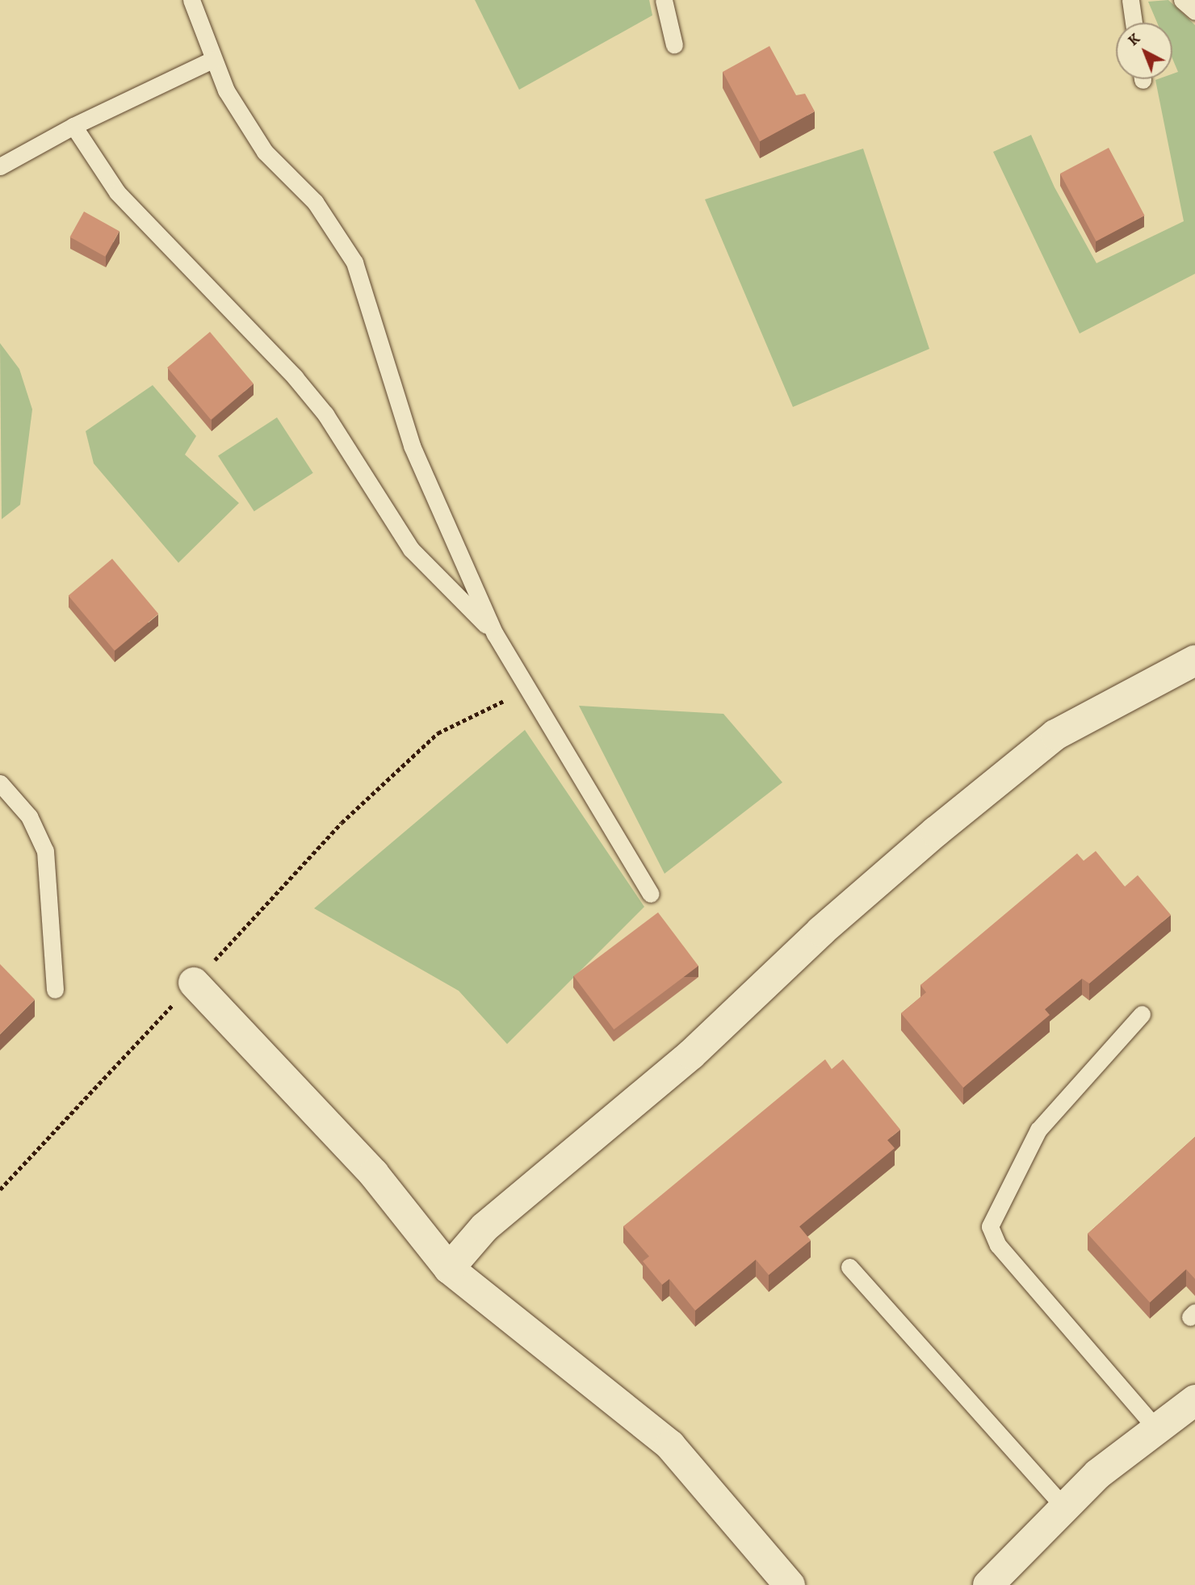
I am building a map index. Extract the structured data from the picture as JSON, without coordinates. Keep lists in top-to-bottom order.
{
  "north": "top left"
}
